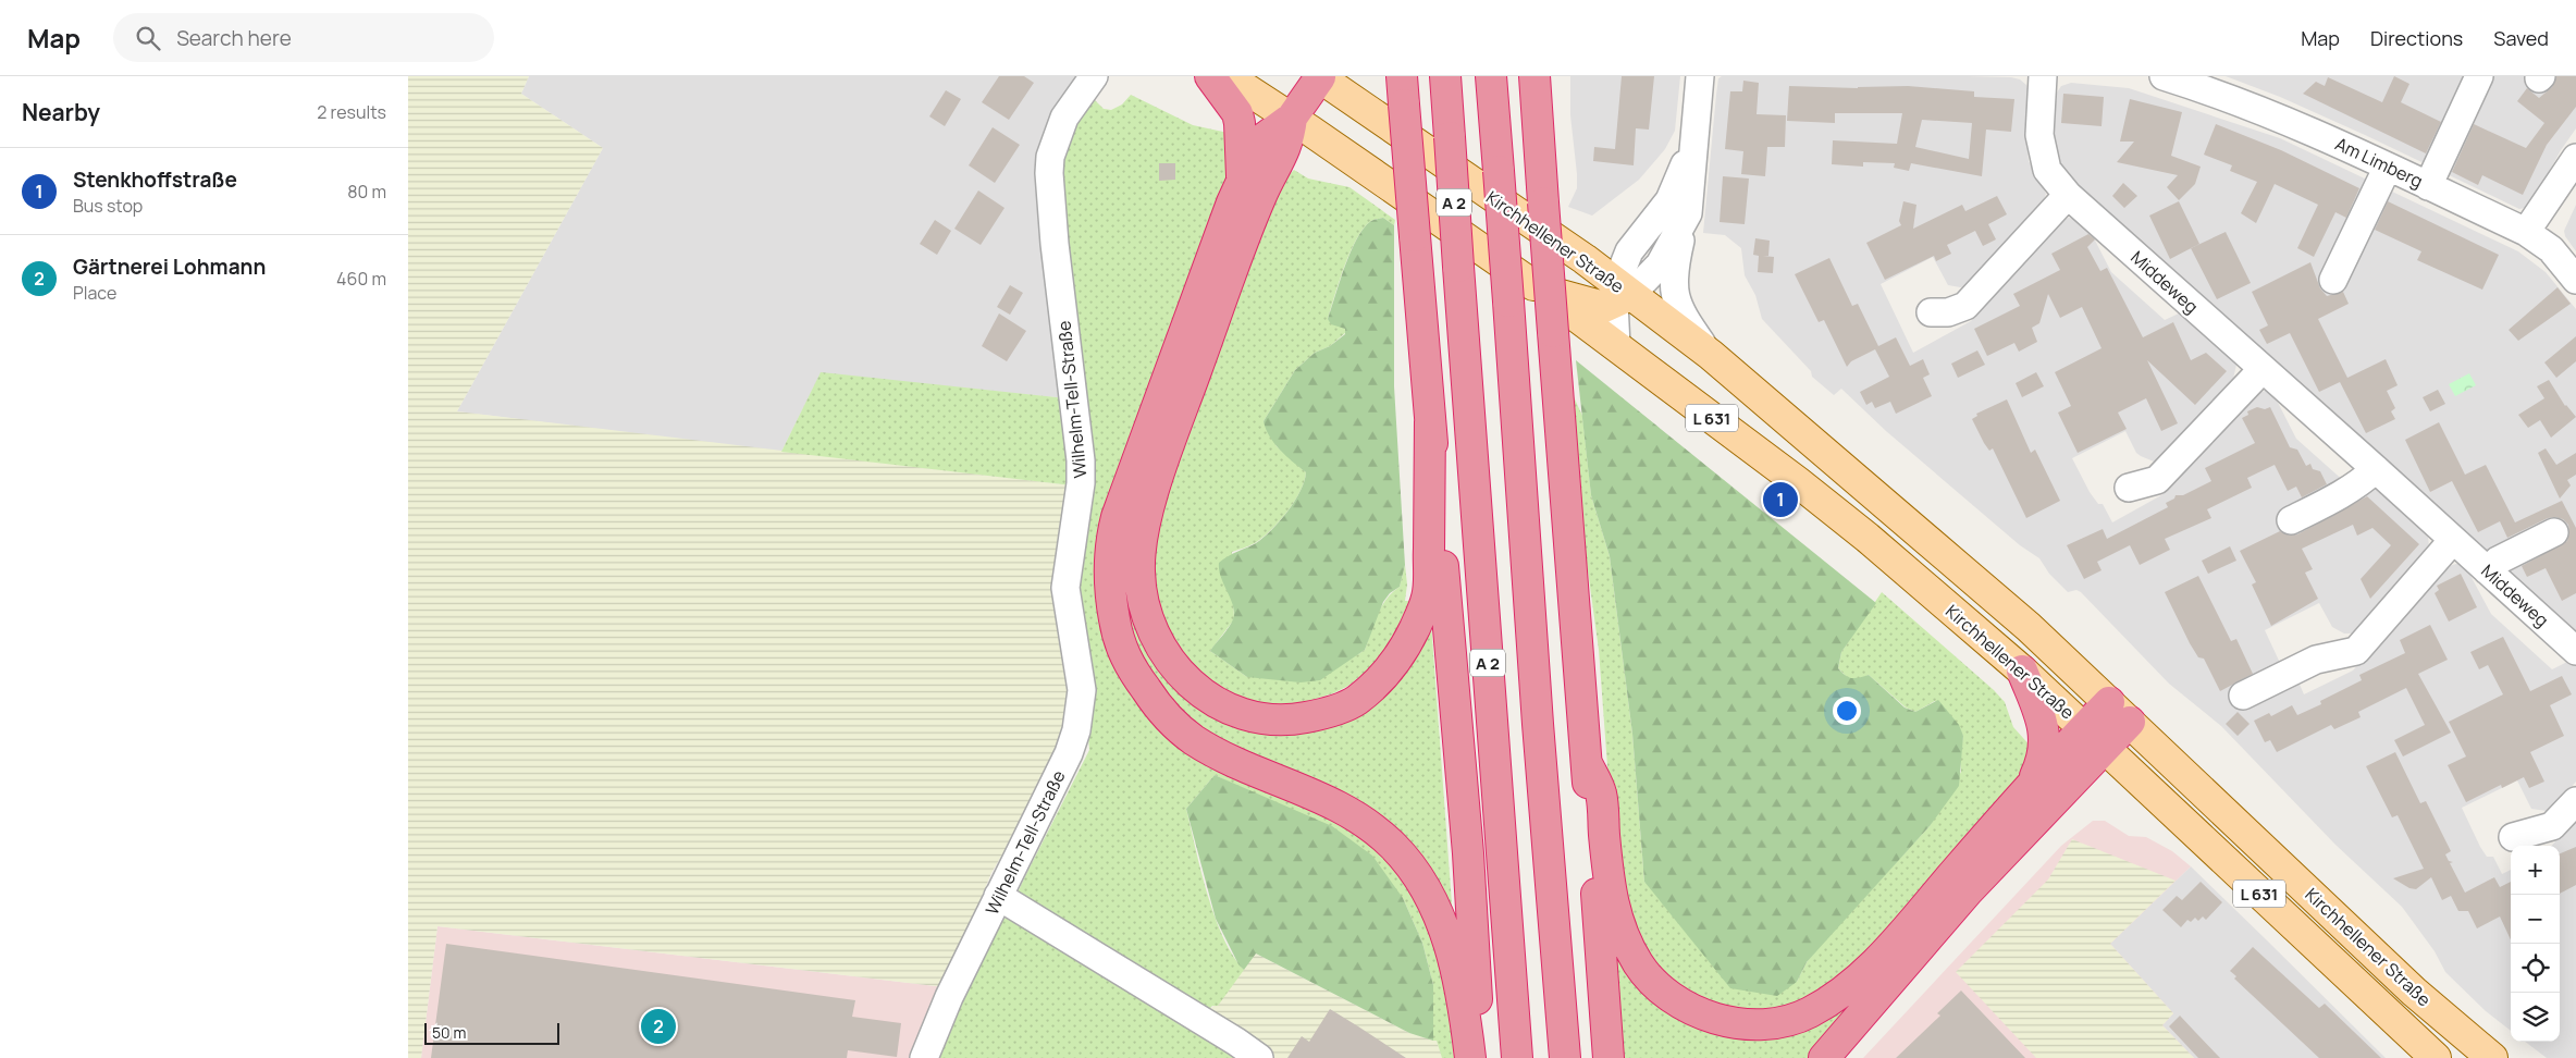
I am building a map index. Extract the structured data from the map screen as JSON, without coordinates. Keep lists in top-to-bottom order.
{
  "streets": {
    "highway": ["A 2"],
    "main road": ["Kirchhellener Straße", "L 631"],
    "street": ["Am Limberg", "Middeweg", "Wilhelm-Tell-Straße"]
  },
  "scale_bar": "50 m",
  "page": {
    "header": "Map",
    "search": "Search here",
    "nav": ["Map", "Directions", "Saved"],
    "heading": ["Nearby", "2 results"],
    "list": [
      {
        "mark": "1",
        "name": "Stenkhoffstraße",
        "note": "Bus stop",
        "value": "80 m"
      },
      {
        "mark": "2",
        "name": "Gärtnerei Lohmann",
        "note": "Place",
        "value": "460 m"
      }
    ],
    "pins": ["1", "2"],
    "map_buttons": ["+", "−"],
    "scale": "50 m"
  }
}
